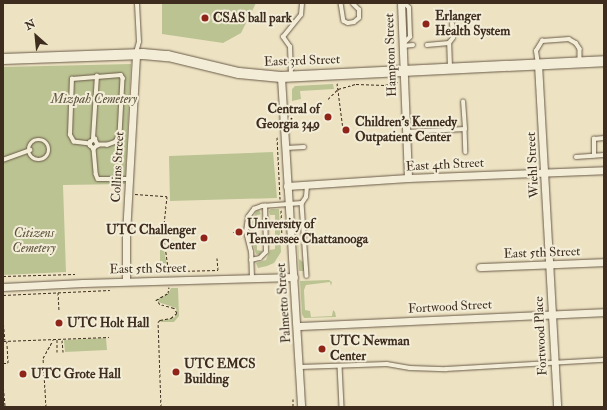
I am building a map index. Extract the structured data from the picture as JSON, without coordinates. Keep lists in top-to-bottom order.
{
  "streets": {
    "main road": ["East 3rd Street"],
    "street": [
      "Hampton Street",
      "East 4th Street",
      "Wiehl Street",
      "Collins Street",
      "East 5th Street",
      "Palmetto Street",
      "Fortwood Street",
      "Fortwood Place"
    ]
  },
  "crossings": [
    ["Hampton Street", "East 3rd Street"],
    ["Hampton Street", "East 4th Street"],
    ["East 3rd Street", "Wiehl Street"],
    ["East 3rd Street", "Collins Street"],
    ["East 3rd Street", "Palmetto Street"],
    ["East 4th Street", "Wiehl Street"],
    ["East 4th Street", "Palmetto Street"],
    ["Wiehl Street", "East 5th Street"],
    ["Wiehl Street", "Fortwood Place"],
    ["Collins Street", "East 5th Street"],
    ["East 5th Street", "Palmetto Street"],
    ["East 5th Street", "Fortwood Place"],
    ["Palmetto Street", "Fortwood Street"],
    ["Fortwood Street", "Fortwood Place"]
  ],
  "parks": ["Mizpah Cemetery", "Citizens Cemetery"],
  "places": [
    "CSAS ball park",
    "Erlanger Health System",
    "Central of Georgia 349",
    "Children's Kennedy Outpatient Center",
    "University of Tennessee Chattanooga",
    "UTC Challenger Center",
    "UTC Holt Hall",
    "UTC Newman Center",
    "UTC EMCS Building",
    "UTC Grote Hall"
  ],
  "north": "top left"
}
